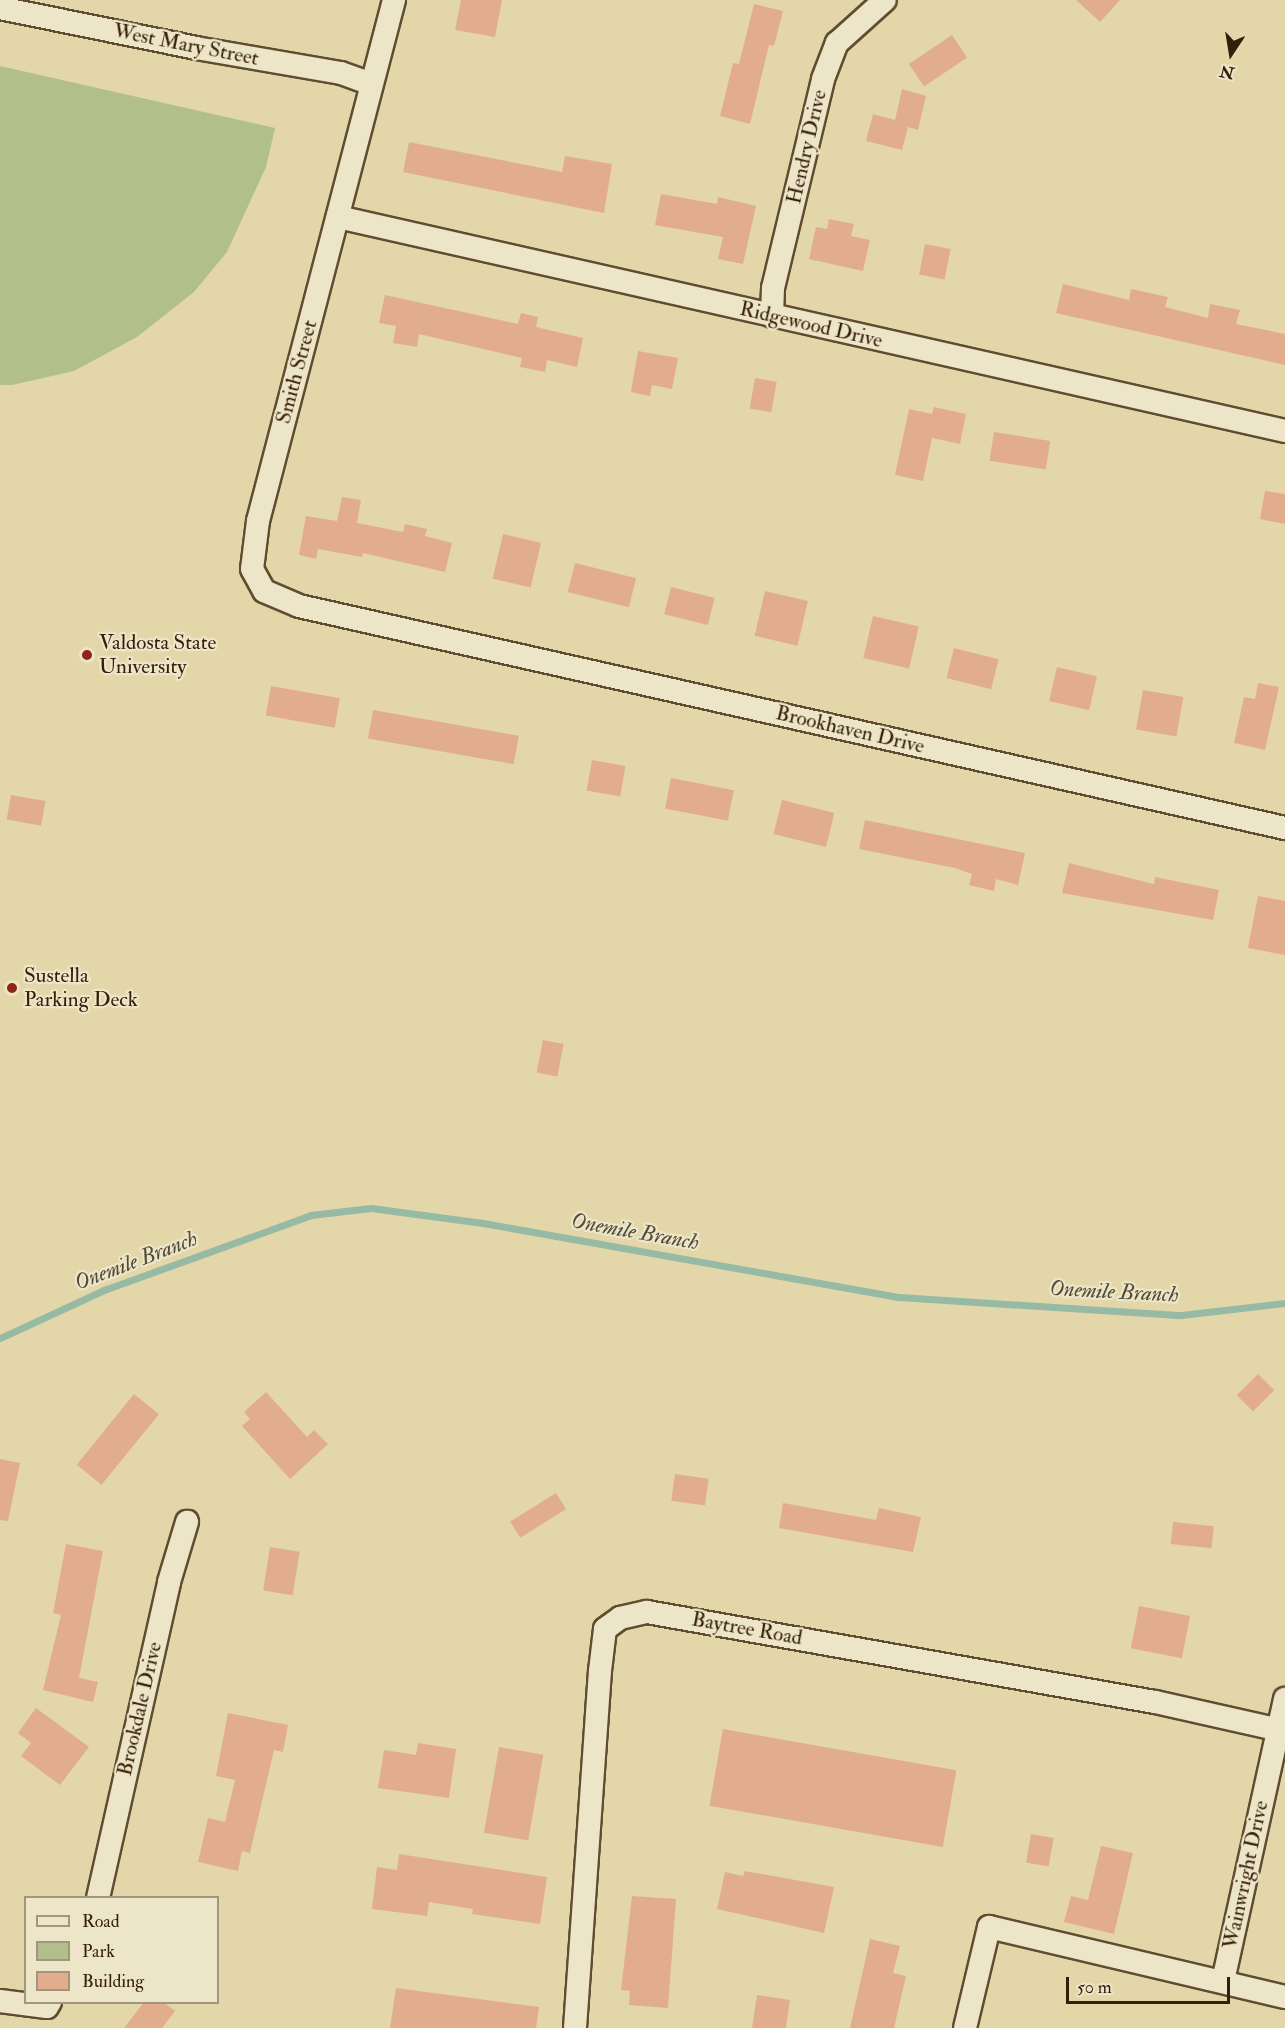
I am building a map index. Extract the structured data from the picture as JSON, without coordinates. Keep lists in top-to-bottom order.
{
  "streets": {
    "street": [
      "West Mary Street",
      "Hendry Drive",
      "Ridgewood Drive",
      "Smith Street",
      "Brookhaven Drive",
      "Baytree Road",
      "Brookdale Drive",
      "Wainwright Drive"
    ]
  },
  "crossings": [
    ["West Mary Street", "Smith Street"],
    ["Hendry Drive", "Ridgewood Drive"],
    ["Ridgewood Drive", "Smith Street"],
    ["Smith Street", "Brookhaven Drive"],
    ["Baytree Road", "Wainwright Drive"]
  ],
  "water": ["Onemile Branch"],
  "places": ["Valdosta State University", "Sustella Parking Deck"],
  "legend": ["Road", "Park", "Building"],
  "scale_bar": "50 m",
  "north": "bottom"
}
